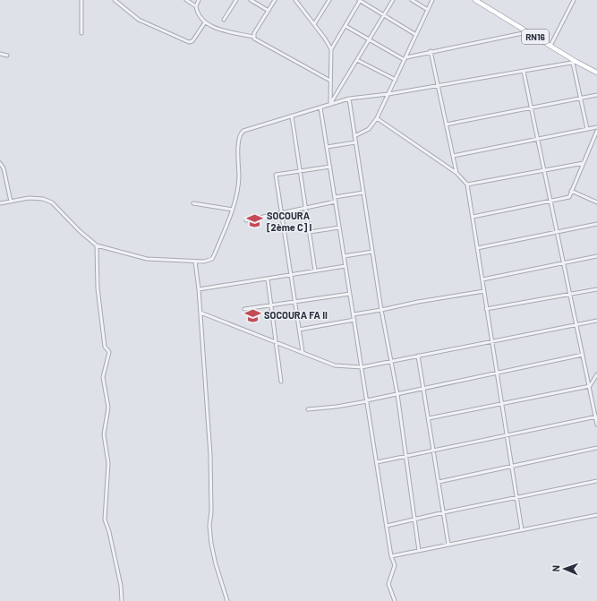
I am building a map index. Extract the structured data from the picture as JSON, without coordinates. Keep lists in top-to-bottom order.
{
  "streets": {
    "main road": ["RN16"]
  },
  "places": {
    "school or university": ["SOCOURA [2ème C] I", "SOCOURA FA II"]
  },
  "north": "left"
}
